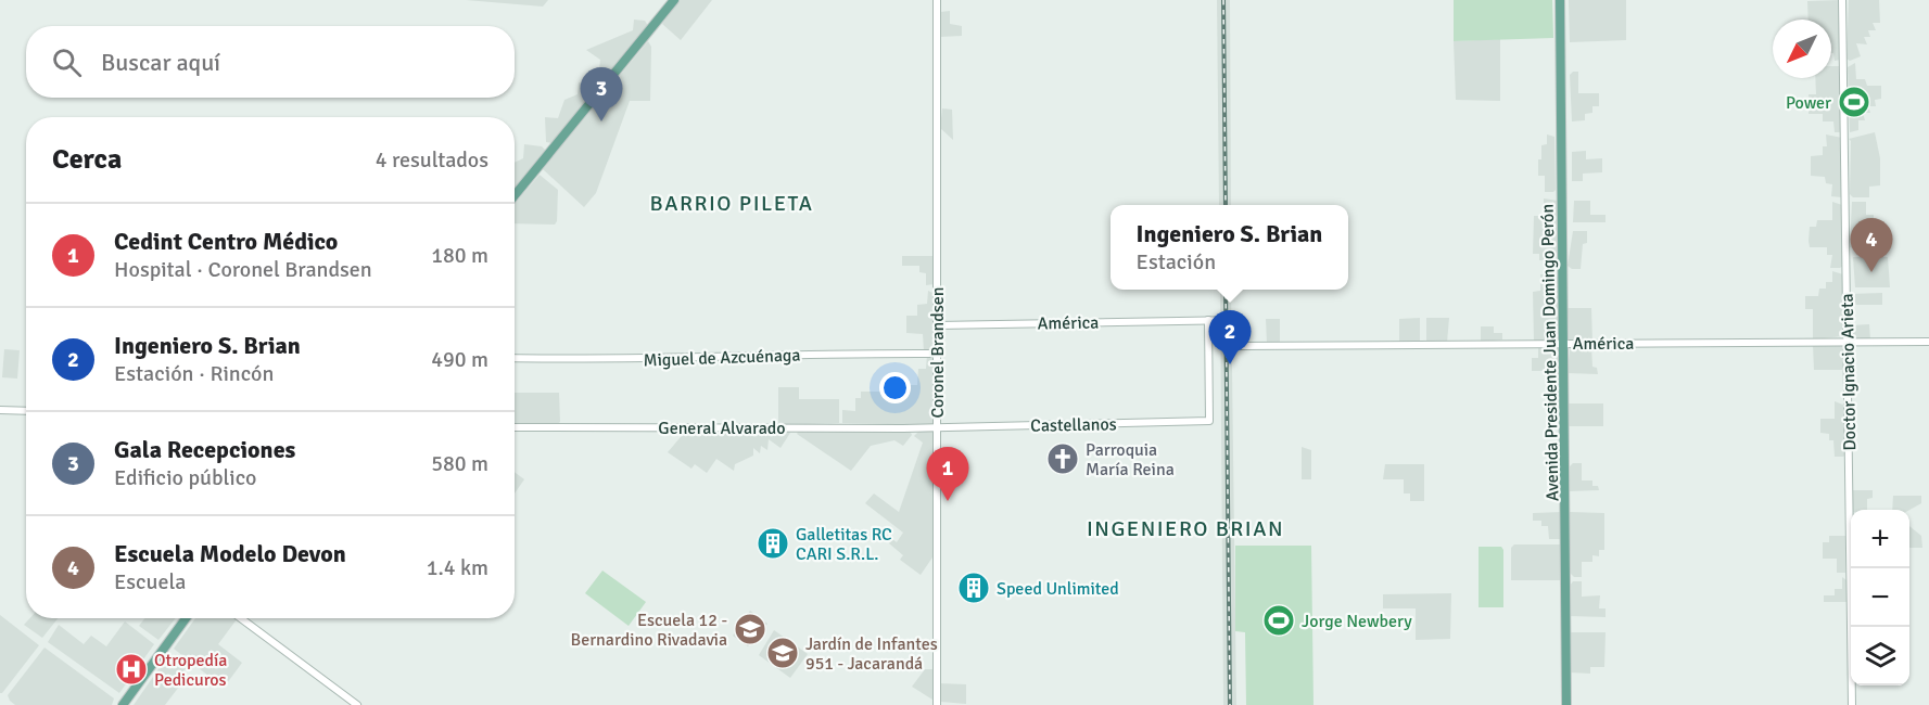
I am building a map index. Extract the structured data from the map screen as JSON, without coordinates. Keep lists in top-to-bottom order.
{
  "streets": {
    "main road": ["Avenida Presidente Juan Domingo Perón"],
    "street": [
      "América",
      "Coronel Brandsen",
      "Miguel de Azcuénaga",
      "Doctor Ignacio Arieta",
      "Castellanos",
      "General Alvarado"
    ]
  },
  "crossings": [
    ["América", "Coronel Brandsen"],
    ["América", "Avenida Presidente Juan Domingo Perón"],
    ["América", "Doctor Ignacio Arieta"],
    ["América", "Castellanos"],
    ["Coronel Brandsen", "Miguel de Azcuénaga"],
    ["Coronel Brandsen", "Castellanos"],
    ["Coronel Brandsen", "General Alvarado"],
    ["Castellanos", "General Alvarado"]
  ],
  "districts": ["BARRIO PILETA", "INGENIERO BRIAN"],
  "places": {
    "sports": ["Power", "Jorge Newbery"],
    "church": ["Parroquia María Reina"],
    "building": ["Galletitas RC CARI S.R.L.", "Speed Unlimited"],
    "school or university": ["Escuela 12 - Bernardino Rivadavia", "Jardín de Infantes 951 - Jacarandá"],
    "hospital": ["Otropedía Pedicuros"]
  },
  "north": "bottom left",
  "page": {
    "search": "Buscar aquí",
    "pins": [
      "3",
      "4",
      "2",
      "1"
    ],
    "heading": ["Cerca", "4 resultados"],
    "list": [
      {
        "mark": "1",
        "name": "Cedint Centro Médico",
        "note": "Hospital · Coronel Brandsen",
        "value": "180 m"
      },
      {
        "mark": "2",
        "name": "Ingeniero S. Brian",
        "note": "Estación · Rincón",
        "value": "490 m"
      },
      {
        "mark": "3",
        "name": "Gala Recepciones",
        "note": "Edificio público",
        "value": "580 m"
      },
      {
        "mark": "4",
        "name": "Escuela Modelo Devon",
        "note": "Escuela",
        "value": "1.4 km"
      }
    ],
    "popup": ["Ingeniero S. Brian", "Estación"],
    "map_buttons": ["+", "−"]
  }
}
